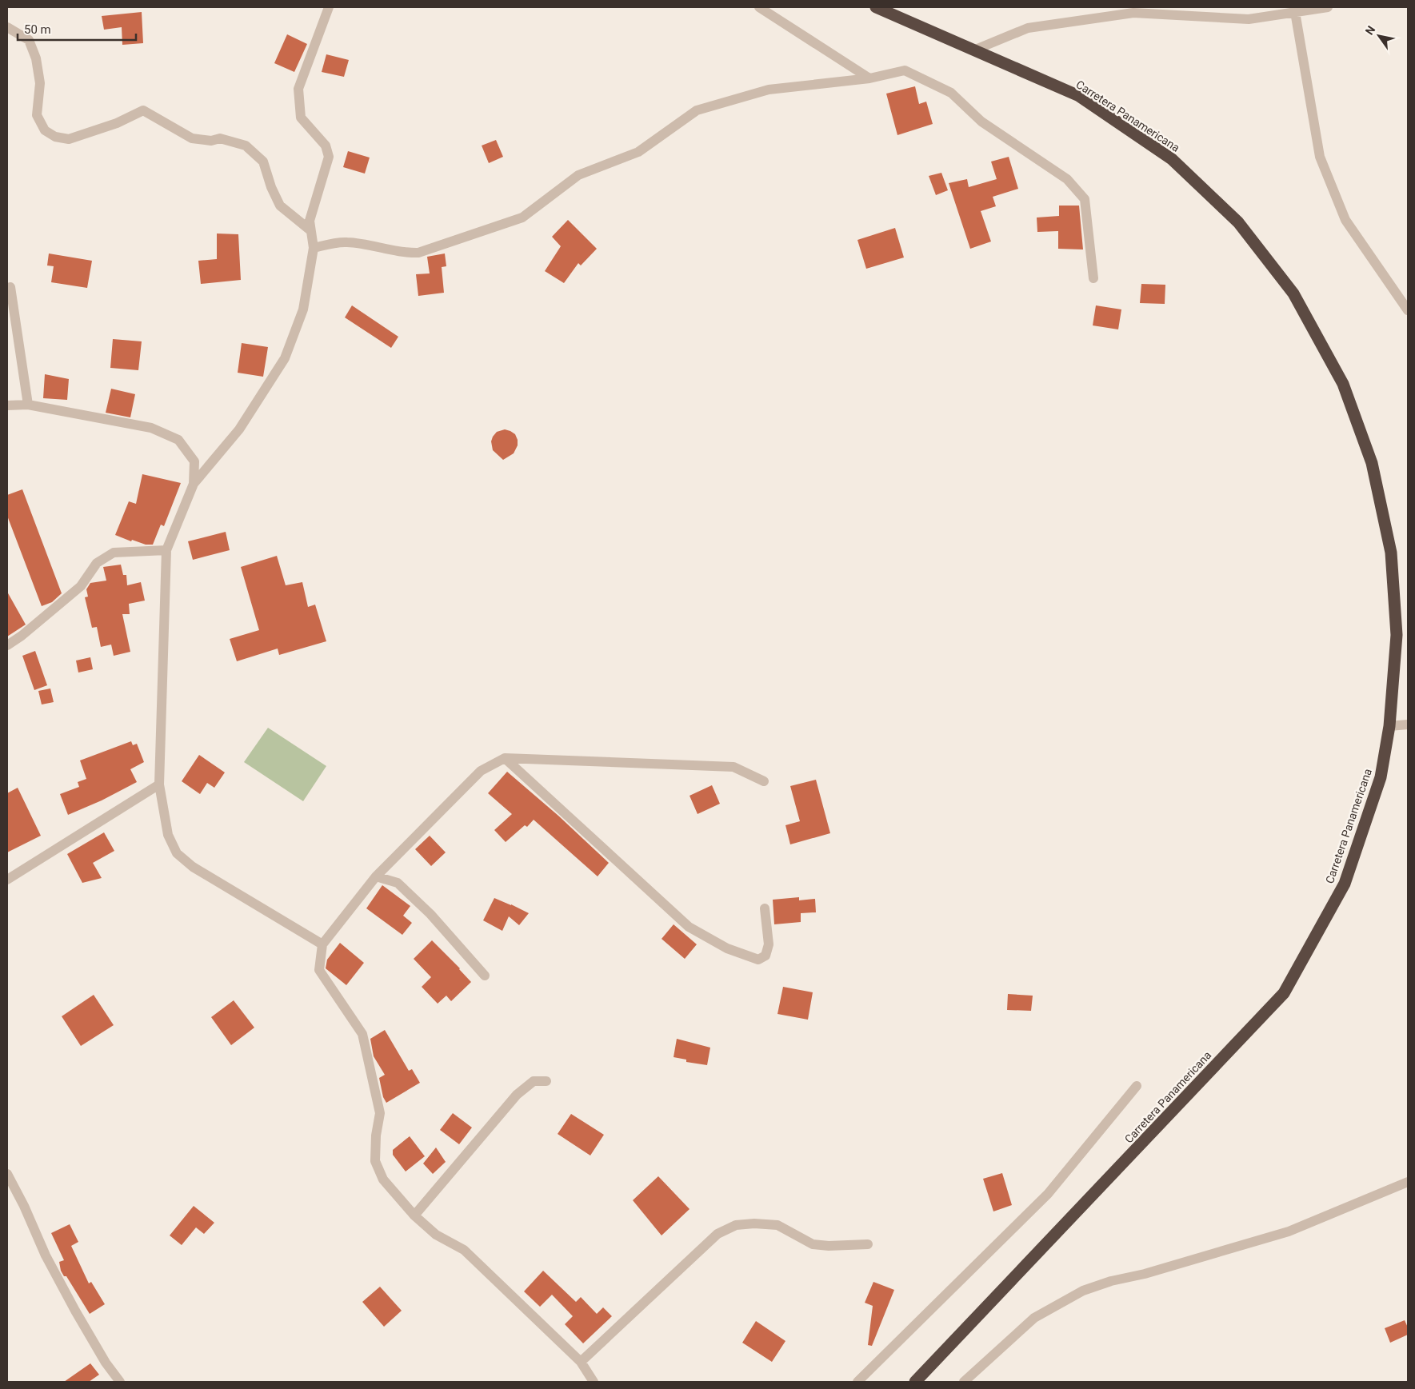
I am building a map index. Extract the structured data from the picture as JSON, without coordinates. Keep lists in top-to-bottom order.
{
  "streets": {
    "highway": ["Carretera Panamericana"]
  },
  "scale_bar": "50 m",
  "north": "top left"
}
